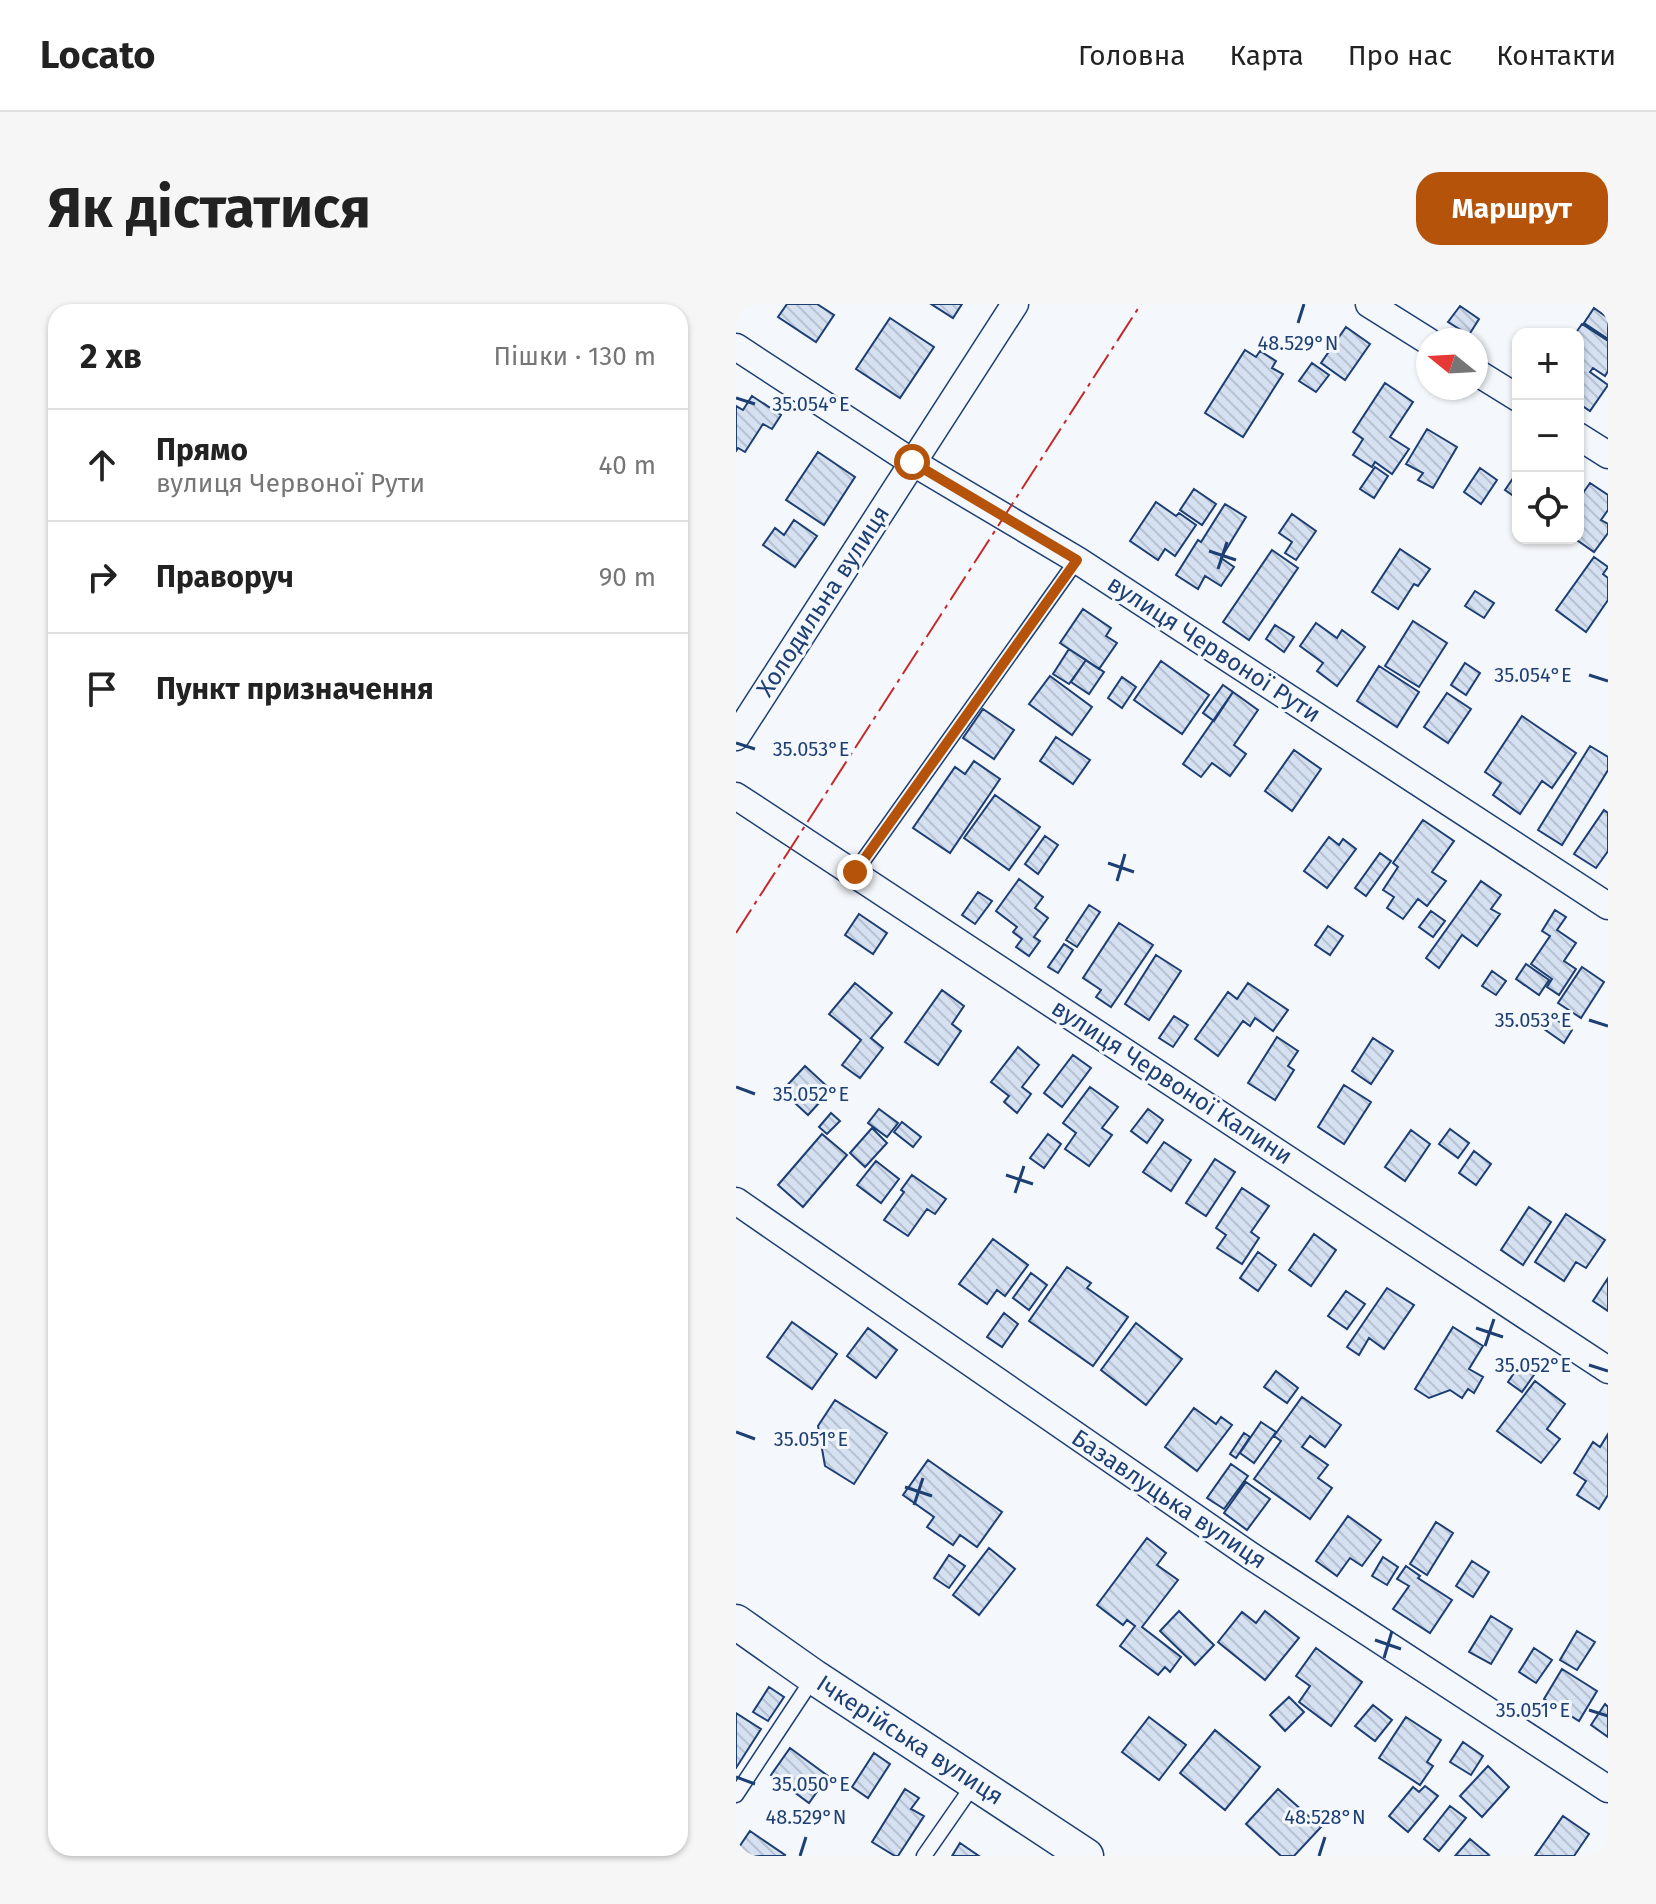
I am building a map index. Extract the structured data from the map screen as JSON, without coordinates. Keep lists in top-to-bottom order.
{
  "streets": {
    "street": [
      "Холодильна вулиця",
      "вулиця Червоної Рути",
      "вулиця Червоної Калини",
      "Базавлуцька вулиця",
      "Ічкерійська вулиця"
    ]
  },
  "crossings": [
    ["Холодильна вулиця", "вулиця Червоної Рути"]
  ],
  "north": "left",
  "page": {
    "header": "Locato",
    "nav": [
      "Головна",
      "Карта",
      "Про нас",
      "Контакти"
    ],
    "buttons": "Маршрут",
    "title": "Як дістатися",
    "heading": ["2 хв", "Пішки · 130 m"],
    "map_buttons": ["+", "−"],
    "list": [
      ["Прямо", "вулиця Червоної Рути", "40 m"],
      ["Праворуч", "90 m"],
      "Пункт призначення"
    ]
  },
  "coordinates": [
    "48.529°N",
    "35.054°E",
    "35.053°E",
    "35.052°E",
    "35.051°E",
    "35.050°E",
    "48.528°N"
  ]
}
